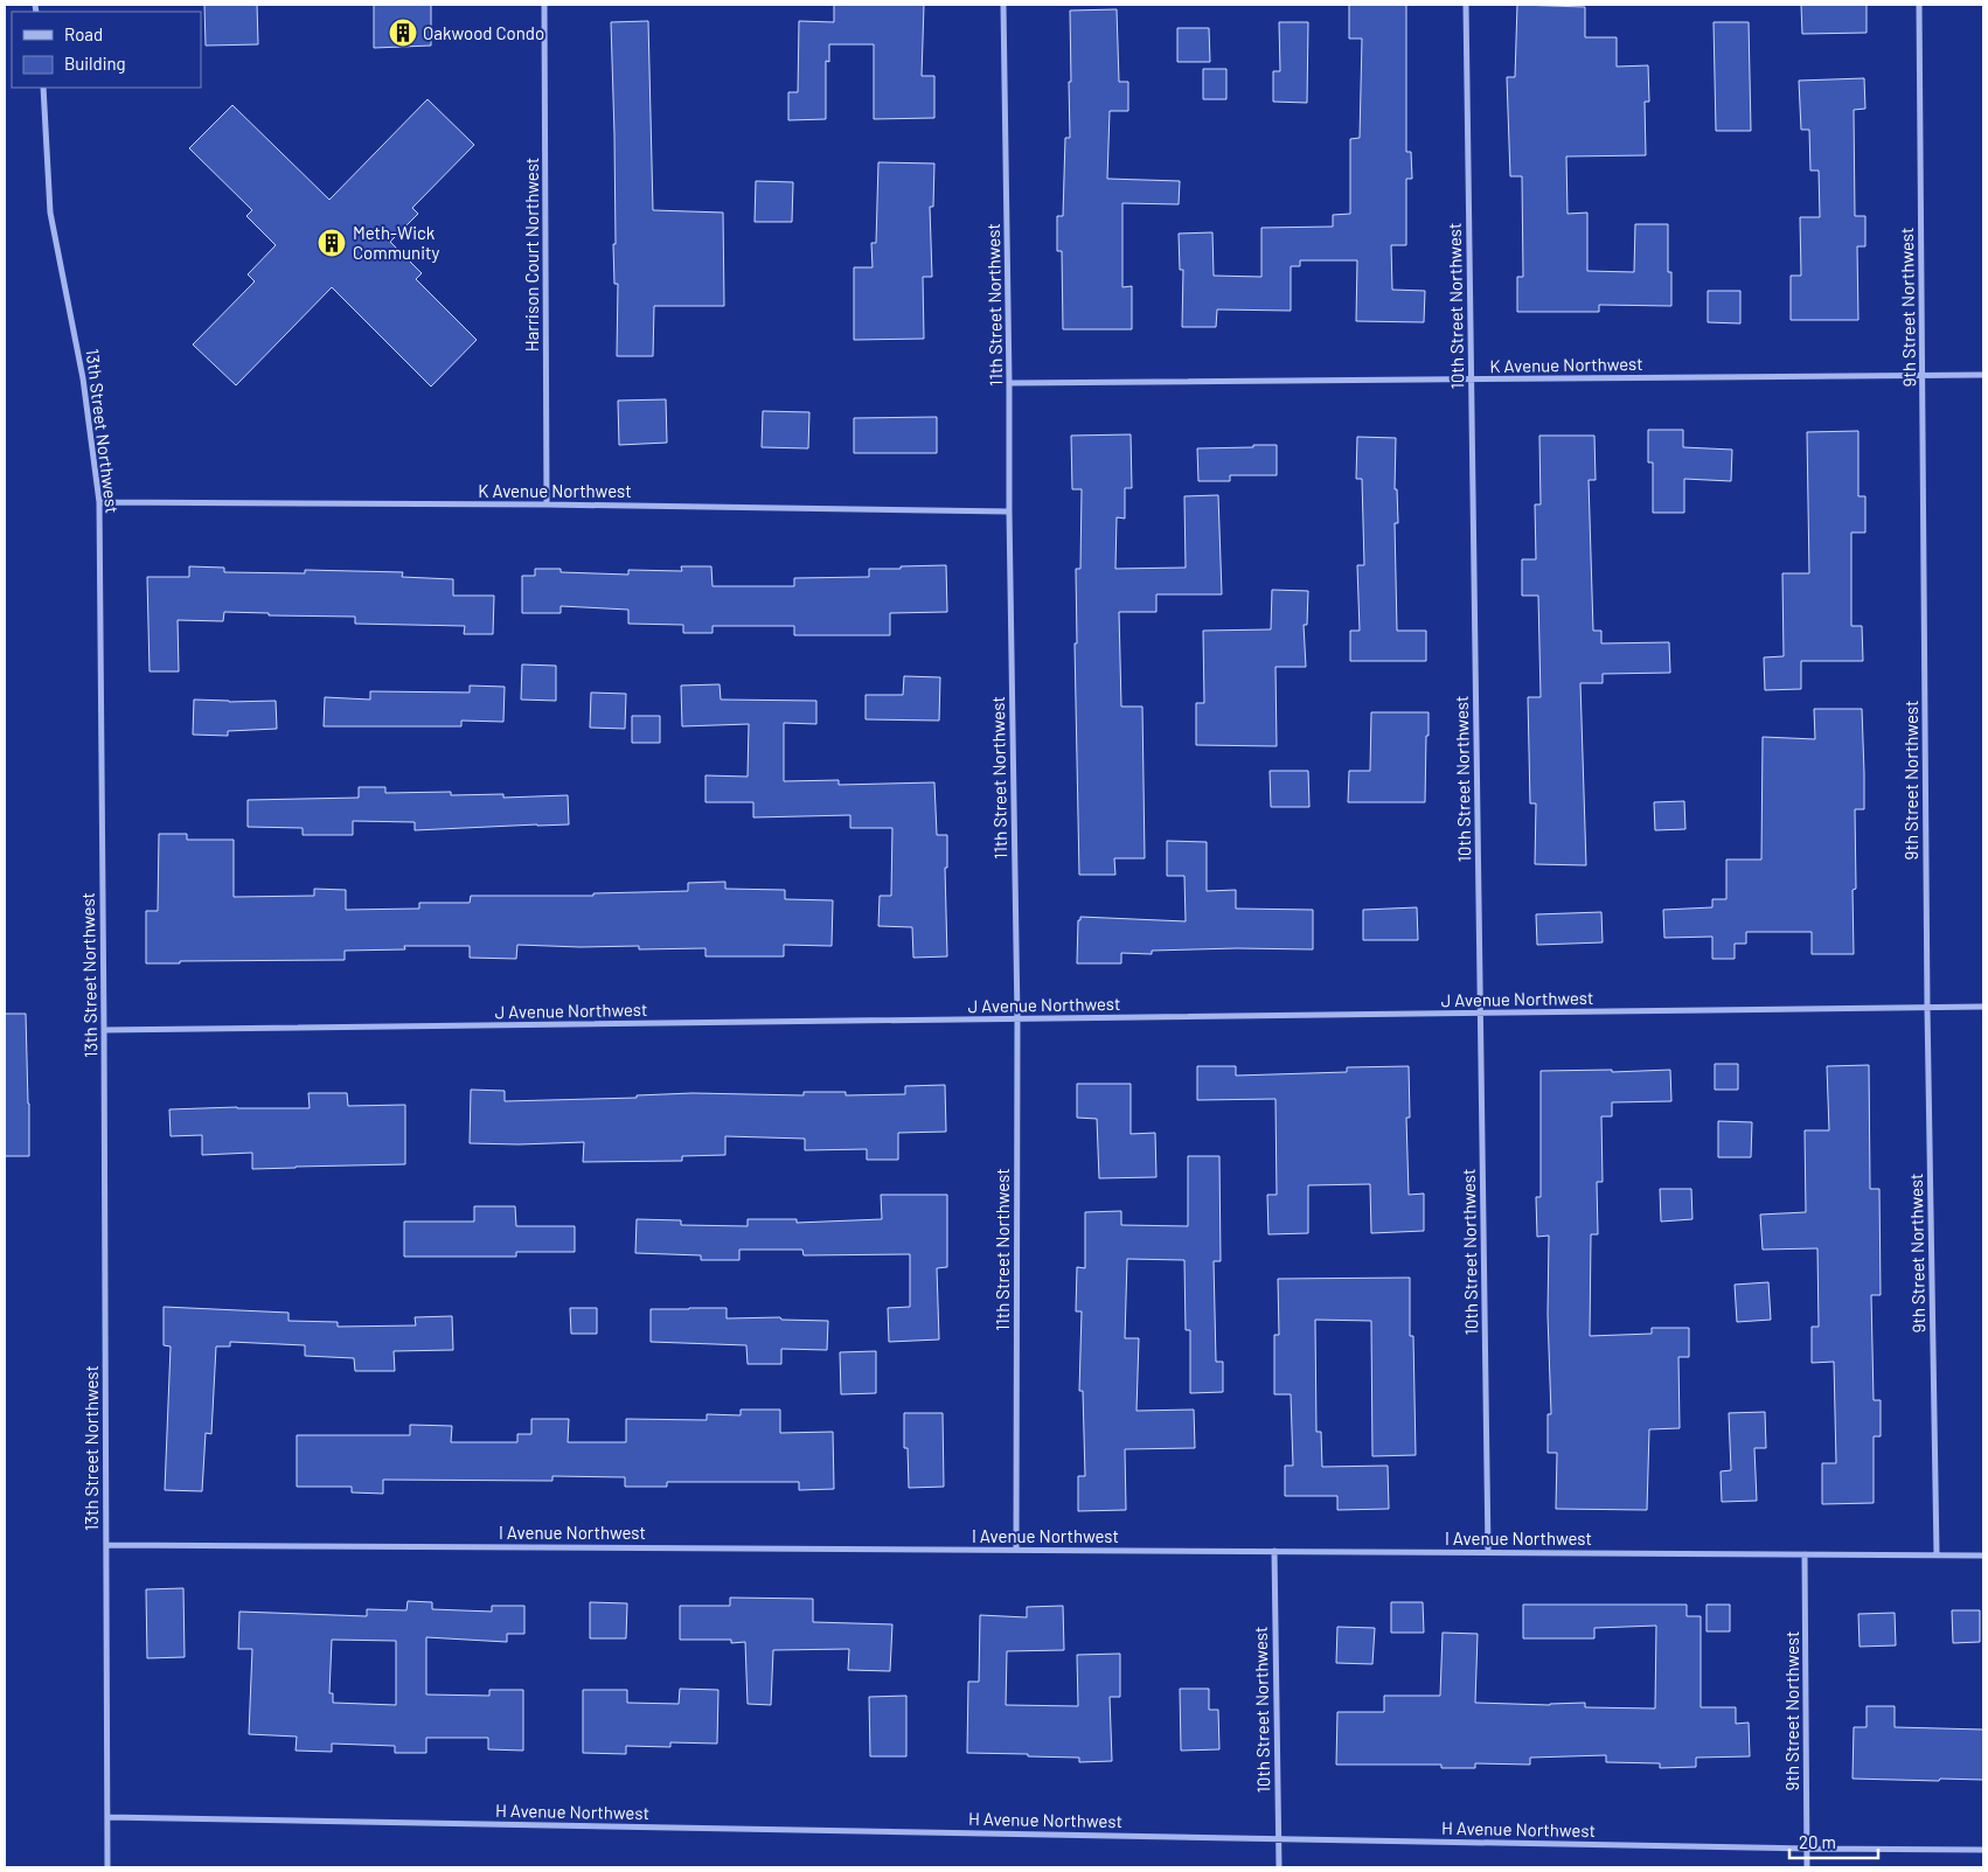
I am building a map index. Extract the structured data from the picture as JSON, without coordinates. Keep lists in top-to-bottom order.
{
  "streets": {
    "street": [
      "Harrison Court Northwest",
      "11th Street Northwest",
      "10th Street Northwest",
      "9th Street Northwest",
      "K Avenue Northwest",
      "13th Street Northwest",
      "J Avenue Northwest",
      "I Avenue Northwest",
      "H Avenue Northwest"
    ]
  },
  "crossings": [
    ["Harrison Court Northwest", "K Avenue Northwest"],
    ["11th Street Northwest", "K Avenue Northwest"],
    ["11th Street Northwest", "J Avenue Northwest"],
    ["11th Street Northwest", "I Avenue Northwest"],
    ["10th Street Northwest", "K Avenue Northwest"],
    ["10th Street Northwest", "J Avenue Northwest"],
    ["10th Street Northwest", "I Avenue Northwest"],
    ["10th Street Northwest", "H Avenue Northwest"],
    ["9th Street Northwest", "K Avenue Northwest"],
    ["9th Street Northwest", "J Avenue Northwest"],
    ["9th Street Northwest", "I Avenue Northwest"],
    ["9th Street Northwest", "H Avenue Northwest"],
    ["K Avenue Northwest", "13th Street Northwest"],
    ["13th Street Northwest", "J Avenue Northwest"],
    ["13th Street Northwest", "I Avenue Northwest"],
    ["13th Street Northwest", "H Avenue Northwest"]
  ],
  "places": {
    "building": ["Oakwood Condo", "Meth-Wick Community"]
  },
  "legend": ["Road", "Building"],
  "scale_bar": "20 m"
}
